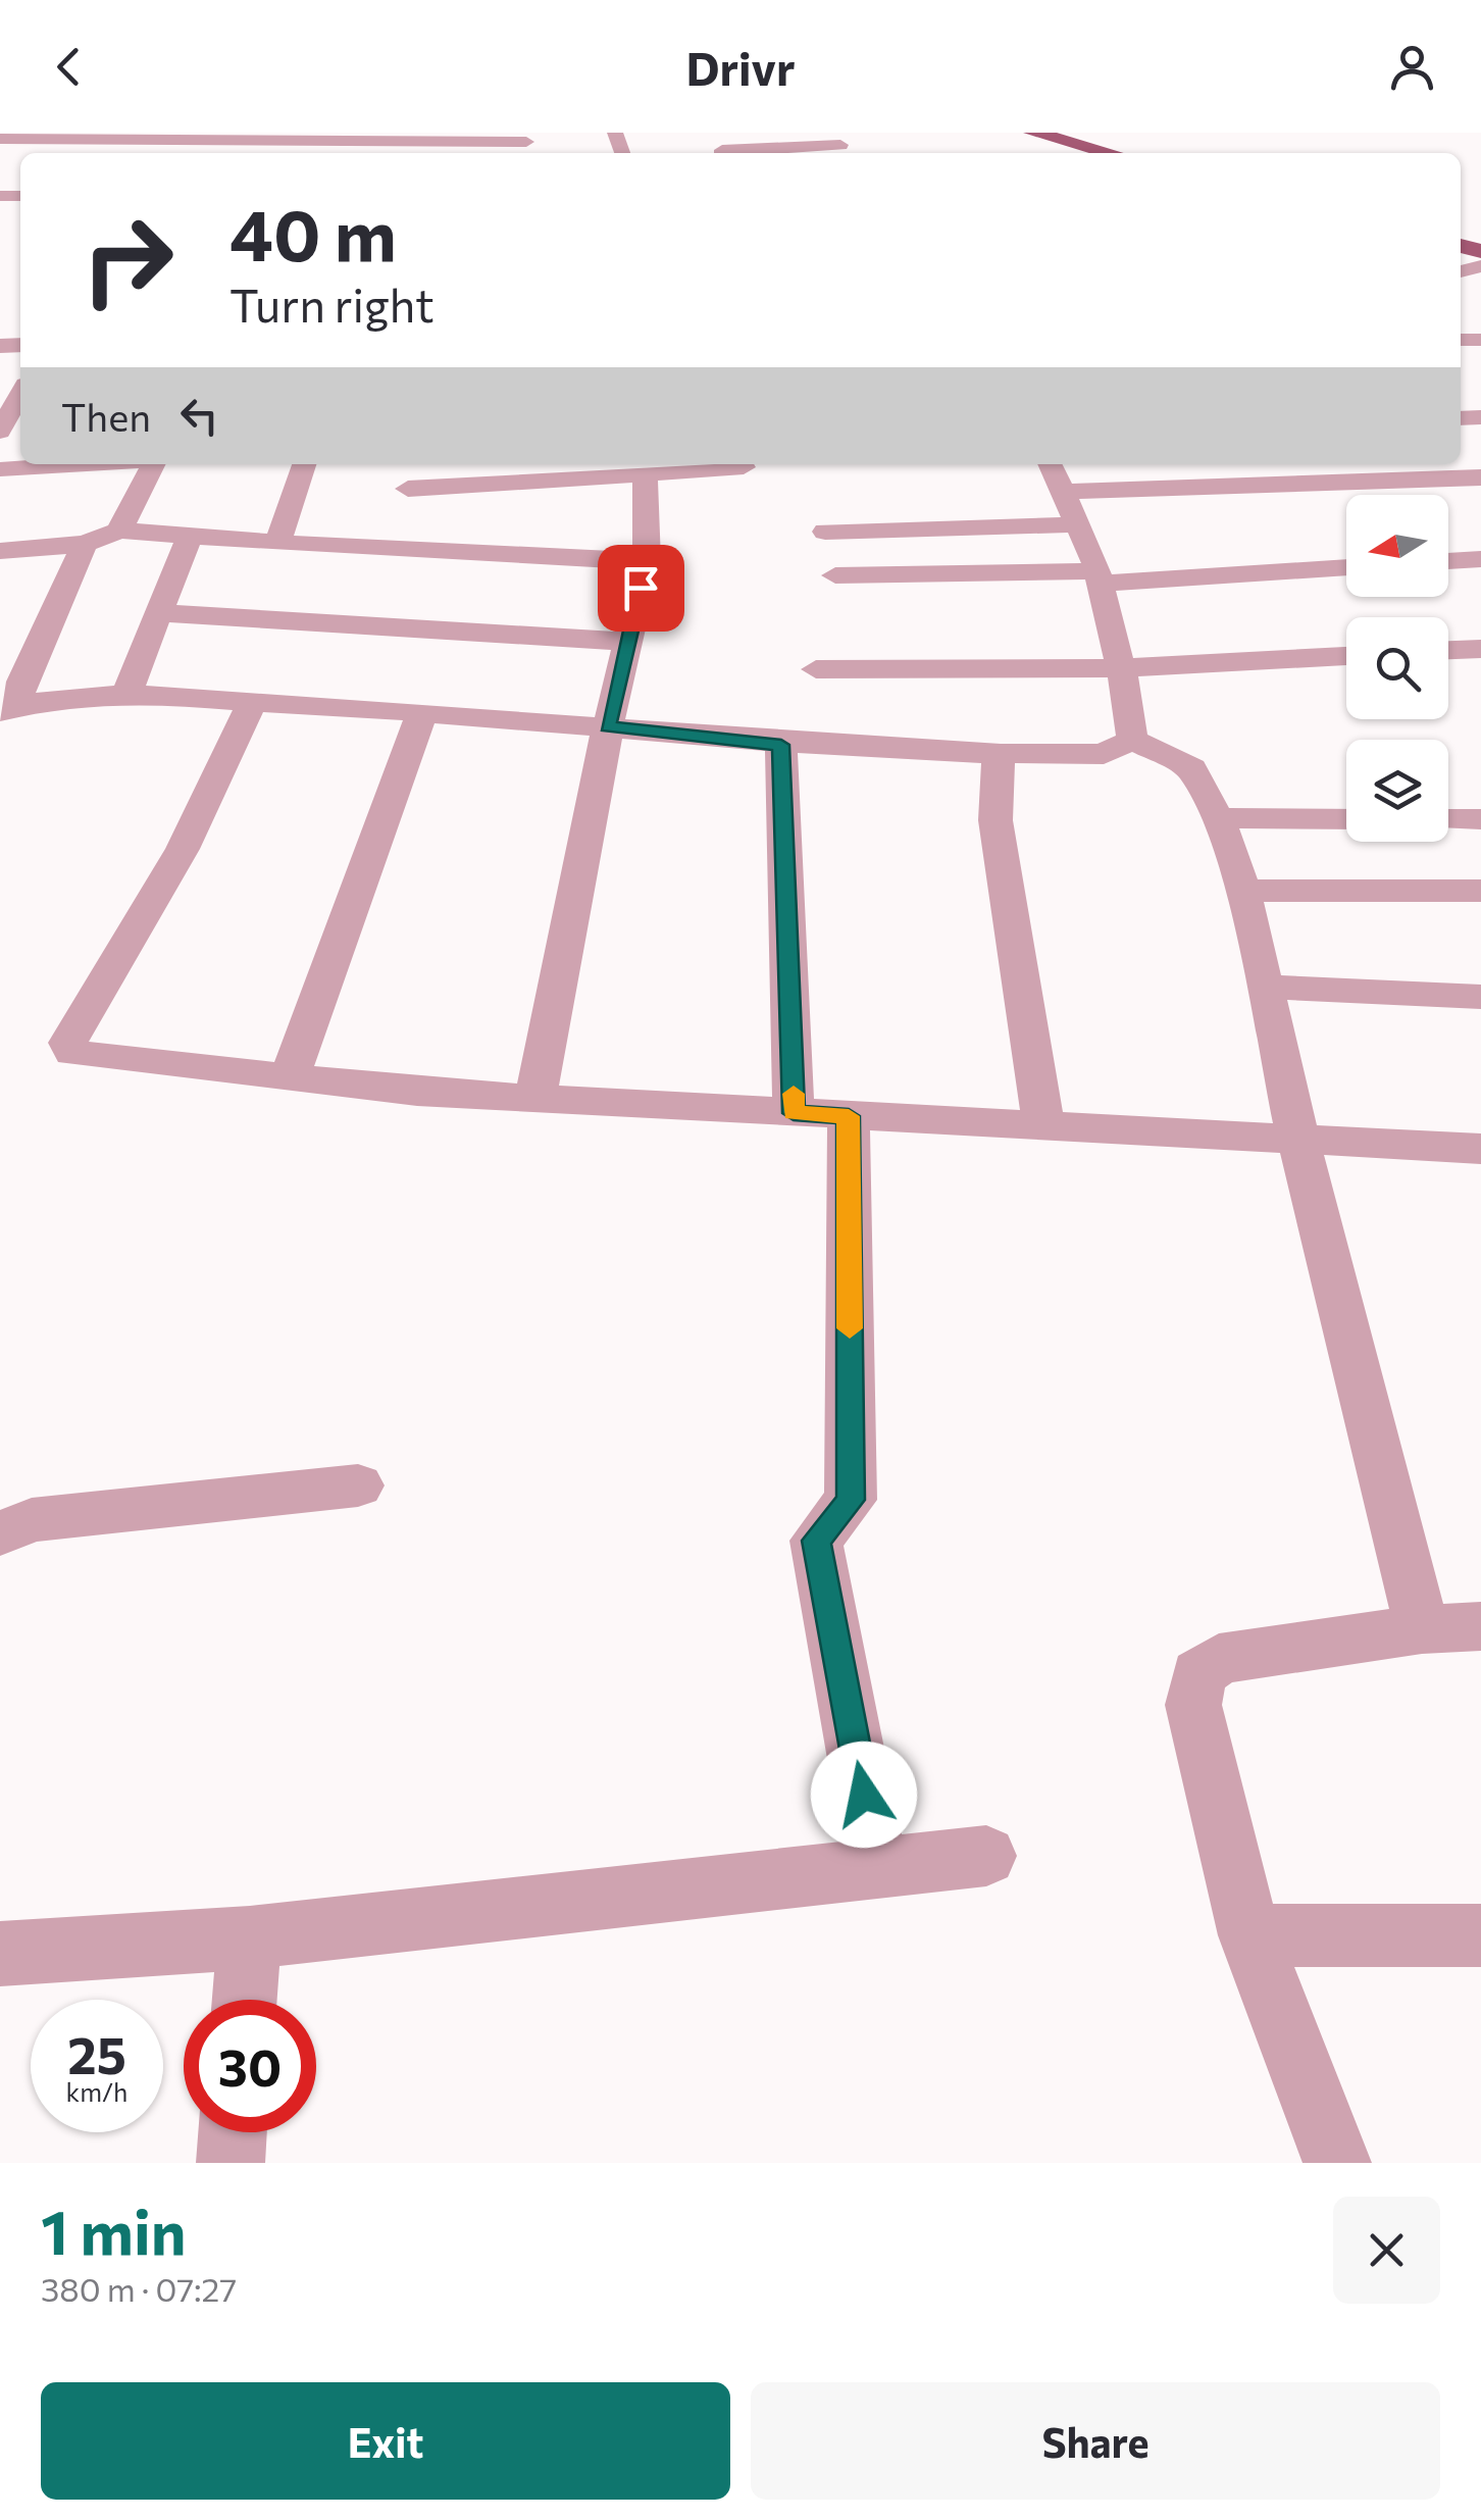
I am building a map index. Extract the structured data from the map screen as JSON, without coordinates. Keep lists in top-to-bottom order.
{
  "north": "left",
  "page": {
    "header": "Drivr",
    "turn": ["40 m", "Turn right"],
    "then": "Then",
    "speed": "25 km/h",
    "limit": "30",
    "heading": ["1 min", "380 m · 07:27"],
    "buttons": ["Exit", "Share"]
  }
}
